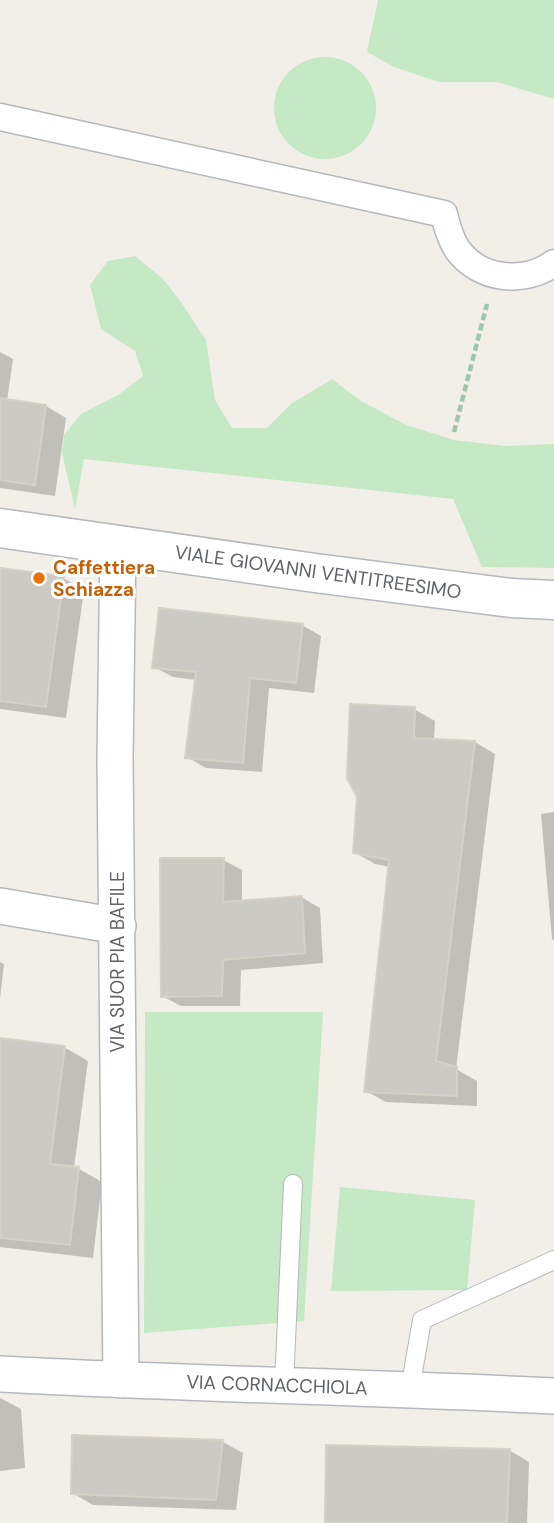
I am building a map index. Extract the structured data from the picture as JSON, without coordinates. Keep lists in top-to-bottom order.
{
  "streets": {
    "street": ["VIALE GIOVANNI VENTITREESIMO", "VIA SUOR PIA BAFILE", "VIA CORNACCHIOLA"]
  },
  "crossings": [
    ["VIALE GIOVANNI VENTITREESIMO", "VIA SUOR PIA BAFILE"],
    ["VIA SUOR PIA BAFILE", "VIA CORNACCHIOLA"]
  ],
  "places": ["Caffettiera Schiazza"]
}
